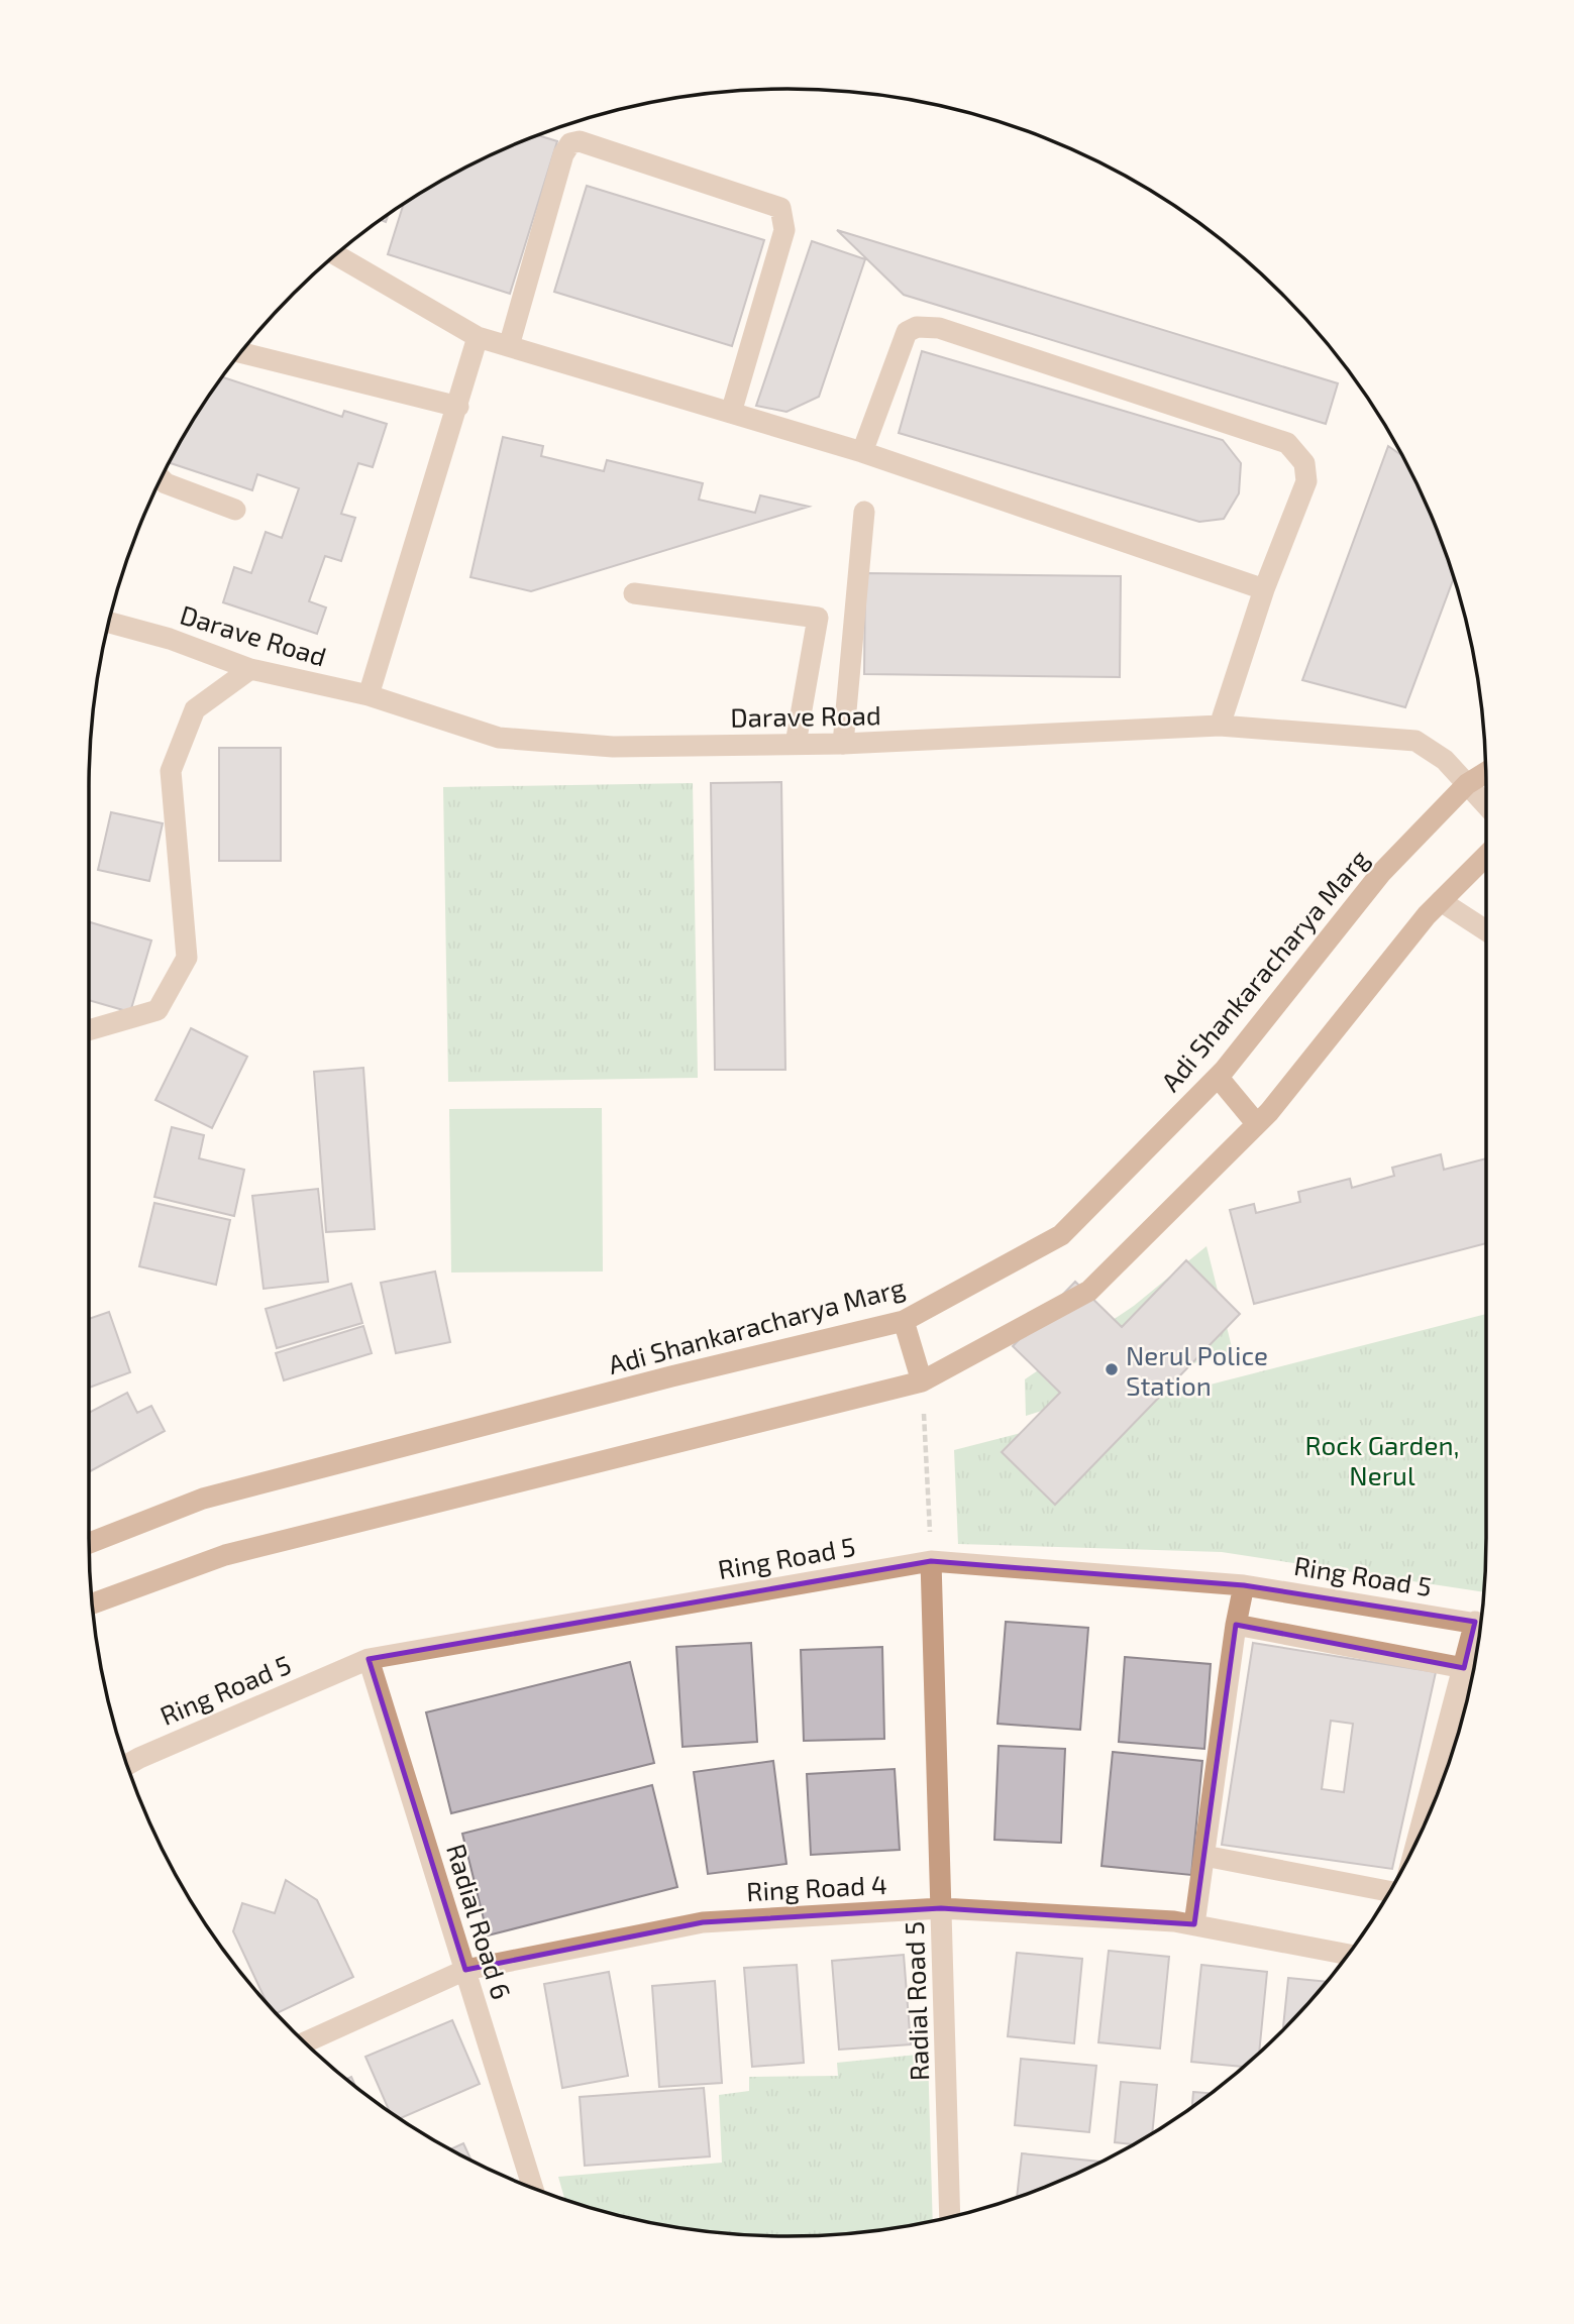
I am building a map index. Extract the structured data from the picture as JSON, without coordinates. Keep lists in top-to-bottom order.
{
  "streets": {
    "main road": ["Adi Shankaracharya Marg"],
    "street": [
      "Darave Road",
      "Ring Road 5",
      "Ring Road 4",
      "Radial Road 6",
      "Radial Road 5"
    ]
  },
  "crossings": [
    ["Darave Road", "Adi Shankaracharya Marg"],
    ["Ring Road 5", "Radial Road 6"],
    ["Ring Road 5", "Radial Road 5"],
    ["Ring Road 4", "Radial Road 6"],
    ["Ring Road 4", "Radial Road 5"]
  ],
  "parks": ["Rock Garden, Nerul"],
  "places": ["Nerul Police Station"]
}
